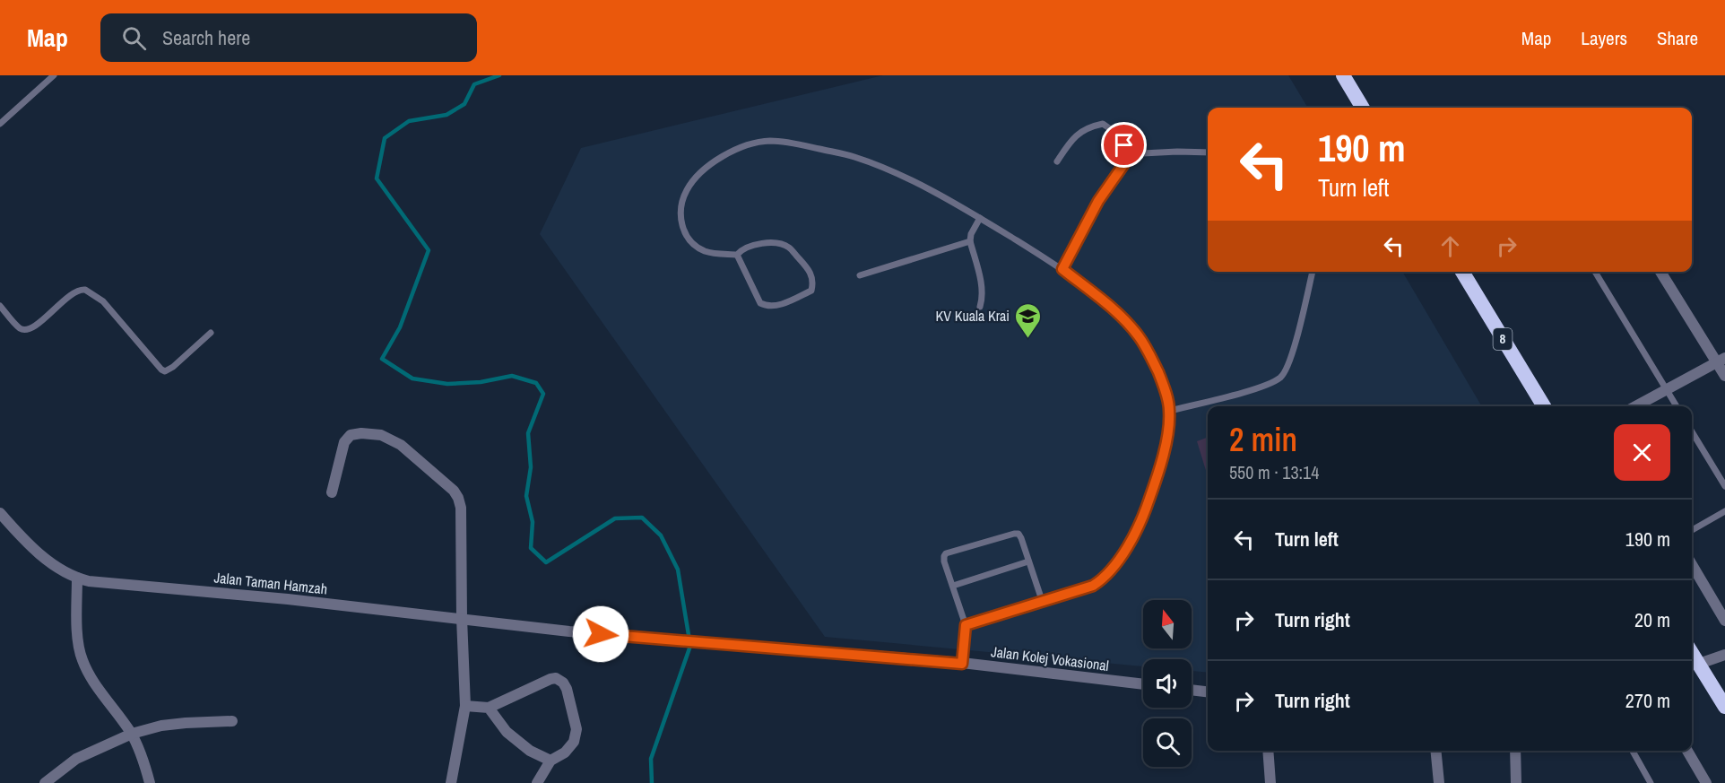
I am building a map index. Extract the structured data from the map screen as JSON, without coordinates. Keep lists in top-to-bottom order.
{
  "streets": {
    "highway": ["8"],
    "street": ["Jalan Taman Hamzah", "Jalan Kolej Vokasional"]
  },
  "crossings": [
    ["Jalan Taman Hamzah", "Jalan Kolej Vokasional"]
  ],
  "places": {
    "school or university": ["KV Kuala Krai"]
  },
  "north": "top",
  "page": {
    "header": "Map",
    "search": "Search here",
    "nav": ["Map", "Layers", "Share"],
    "turn": ["190 m", "Turn left"],
    "heading": ["2 min", "550 m · 13:14"],
    "list": [
      {
        "name": "Turn left",
        "value": "190 m"
      },
      {
        "name": "Turn right",
        "value": "20 m"
      },
      {
        "name": "Turn right",
        "value": "270 m"
      }
    ]
  }
}
